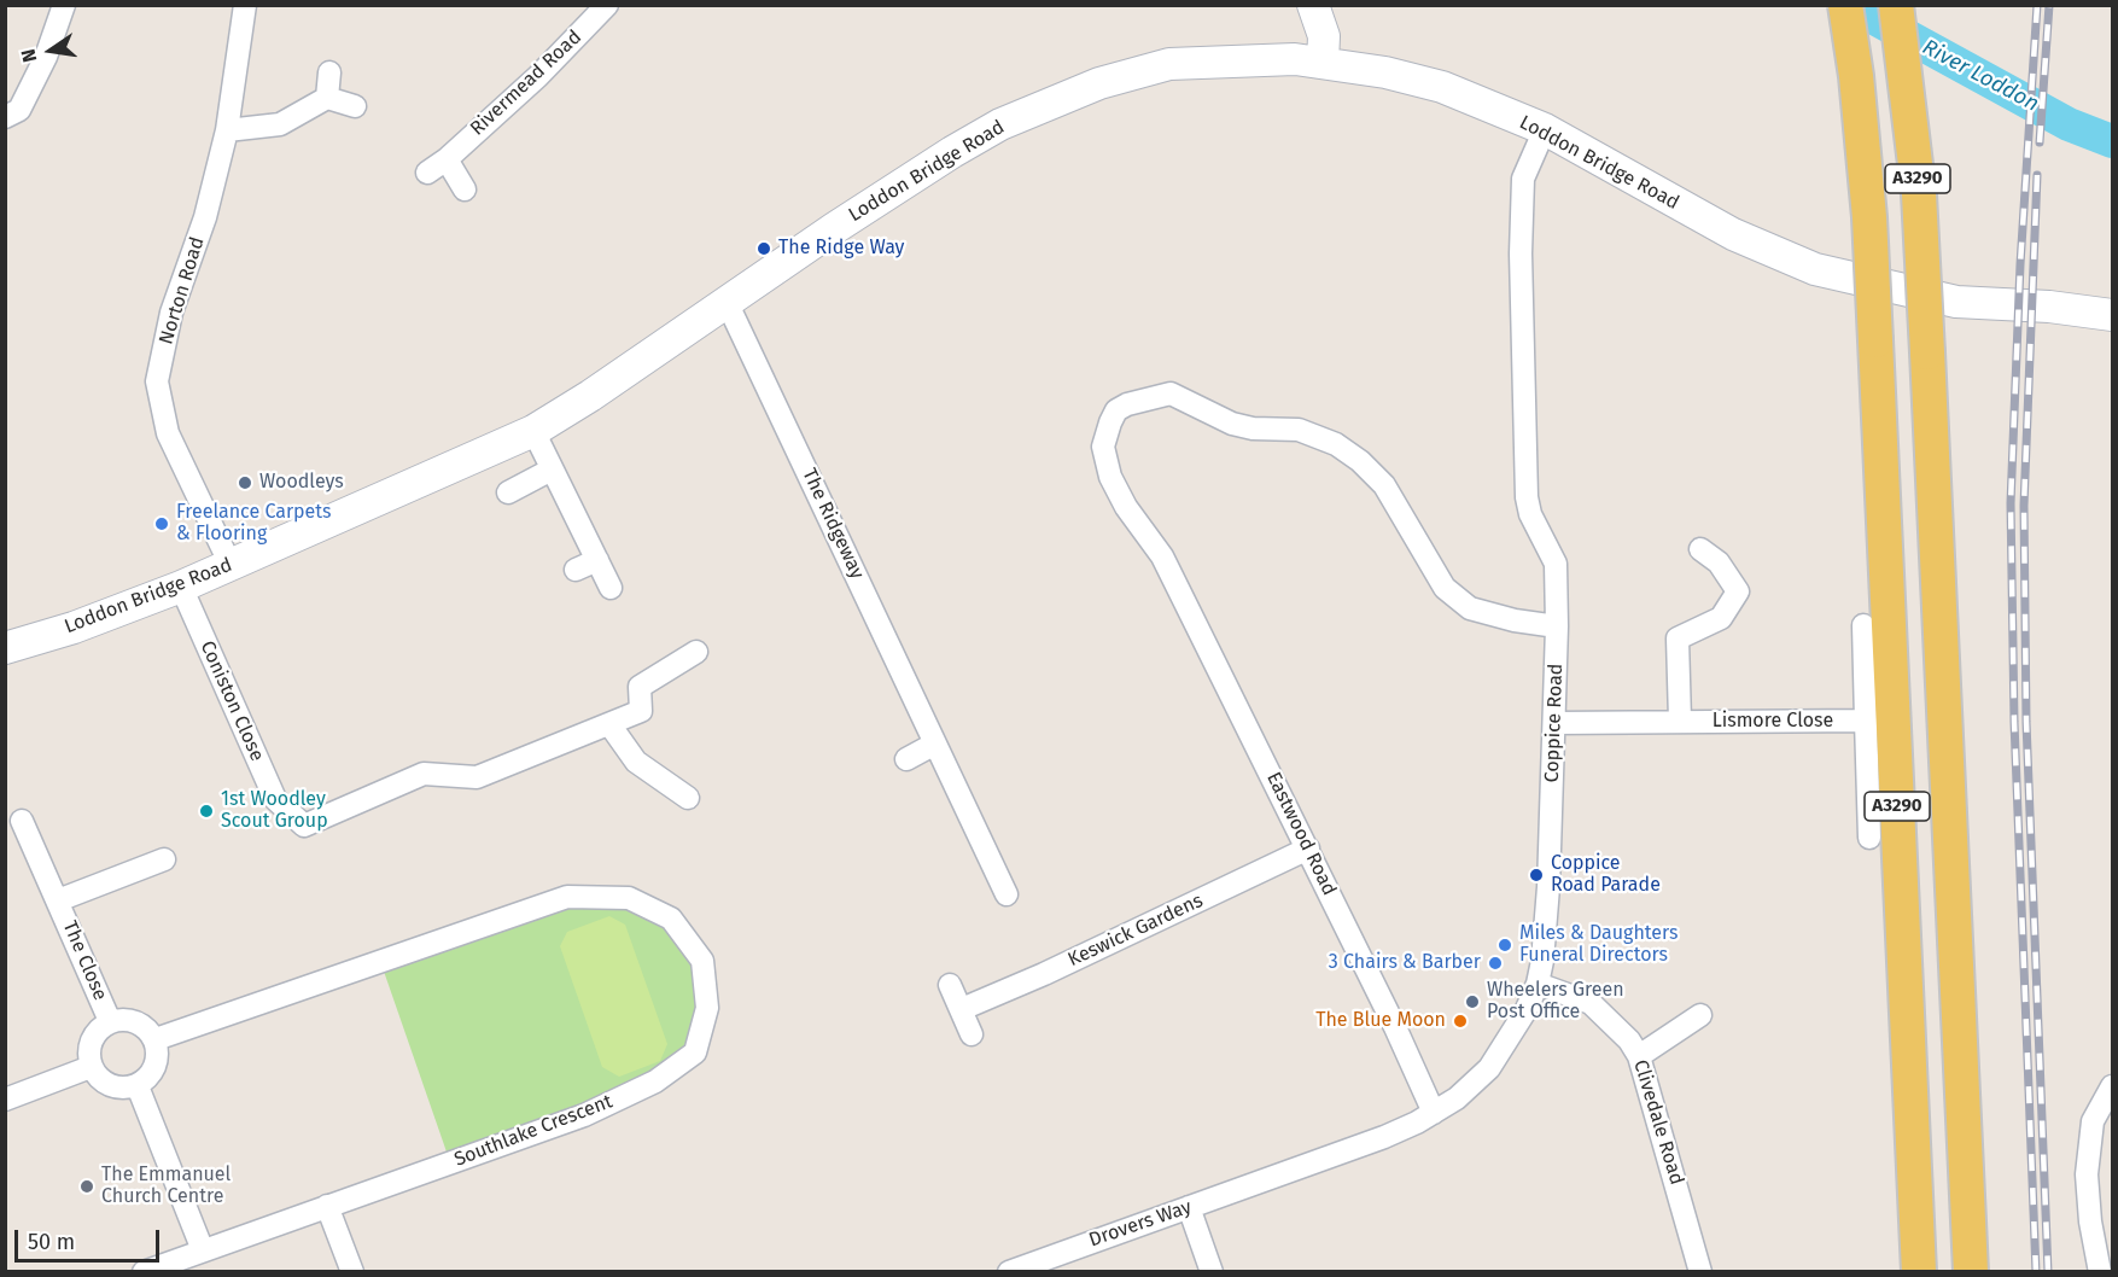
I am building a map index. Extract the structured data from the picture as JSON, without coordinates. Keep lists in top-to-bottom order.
{
  "streets": {
    "main road": ["A3290"],
    "street": [
      "Rivermead Road",
      "Loddon Bridge Road",
      "Norton Road",
      "The Ridgeway",
      "Coniston Close",
      "Lismore Close",
      "Coppice Road",
      "Eastwood Road",
      "Keswick Gardens",
      "The Close",
      "Clivedale Road",
      "Southlake Crescent",
      "Drovers Way"
    ]
  },
  "crossings": [
    ["Loddon Bridge Road", "Norton Road"],
    ["Loddon Bridge Road", "The Ridgeway"],
    ["Loddon Bridge Road", "Coniston Close"],
    ["Loddon Bridge Road", "Coppice Road"],
    ["Lismore Close", "Coppice Road"],
    ["Coppice Road", "Eastwood Road"],
    ["Coppice Road", "Clivedale Road"],
    ["Coppice Road", "Drovers Way"],
    ["Eastwood Road", "Keswick Gardens"],
    ["The Close", "Southlake Crescent"]
  ],
  "water": ["River Loddon"],
  "places": [
    "The Ridge Way",
    "Woodleys",
    "Freelance Carpets & Flooring",
    "1st Woodley Scout Group",
    "Coppice Road Parade",
    "Miles & Daughters Funeral Directors",
    "3 Chairs & Barber",
    "Wheelers Green Post Office",
    "The Blue Moon",
    "The Emmanuel Church Centre"
  ],
  "scale_bar": "50 m",
  "north": "left"
}
